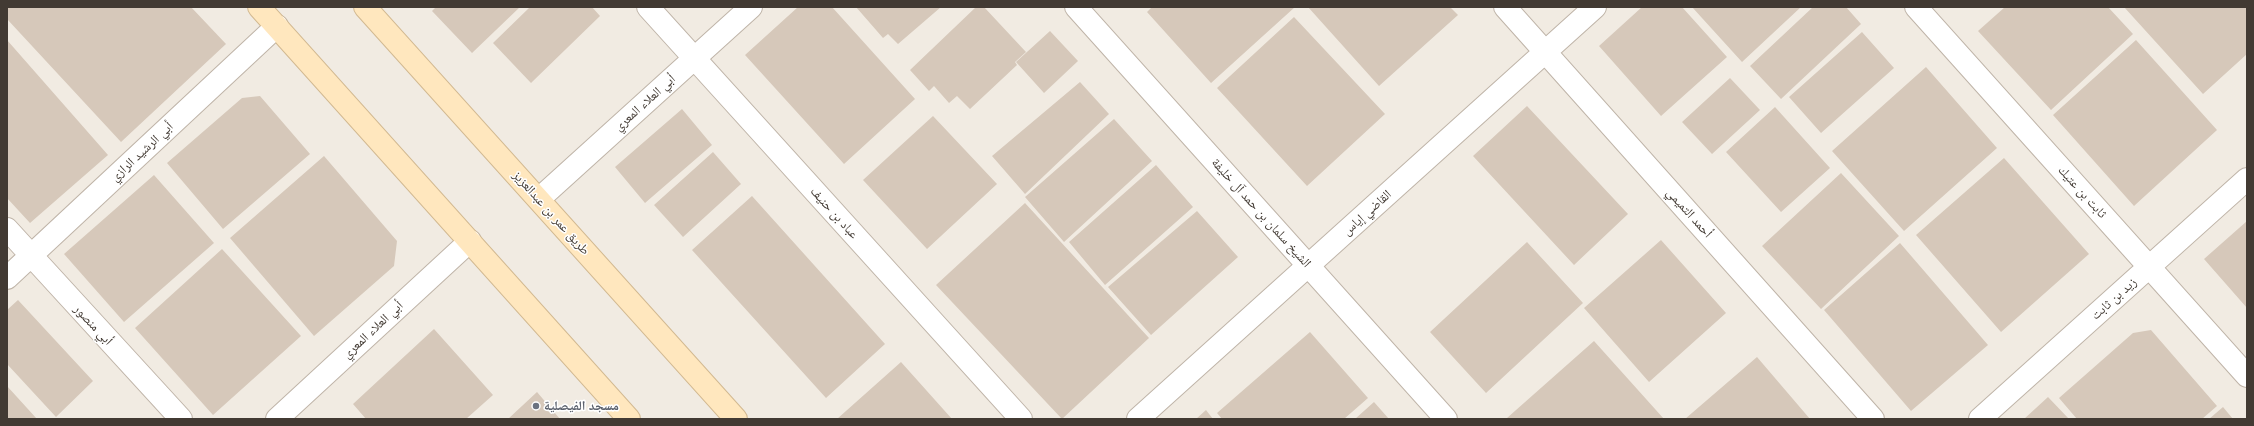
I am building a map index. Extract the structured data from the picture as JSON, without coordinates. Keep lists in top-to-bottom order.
{
  "streets": {
    "main road": ["طريق عمر بن عبدالعزيز"],
    "street": [
      "أبي العلاء المعري",
      "أبي الرشيد الرازي",
      "ثابت بن عتيك",
      "عباد بن حنيف",
      "الشيخ سلمان بن حمد آل خليفة",
      "القاضي إياس",
      "أحمد التميمي",
      "زيد بن ثابت",
      "أبي منصور"
    ]
  },
  "crossings": [
    ["أبي العلاء المعري", "طريق عمر بن عبدالعزيز"],
    ["أبي العلاء المعري", "عباد بن حنيف"],
    ["أبي الرشيد الرازي", "أبي منصور"],
    ["ثابت بن عتيك", "زيد بن ثابت"],
    ["الشيخ سلمان بن حمد آل خليفة", "القاضي إياس"],
    ["القاضي إياس", "أحمد التميمي"]
  ],
  "places": ["مسجد الفيصلية"]
}
